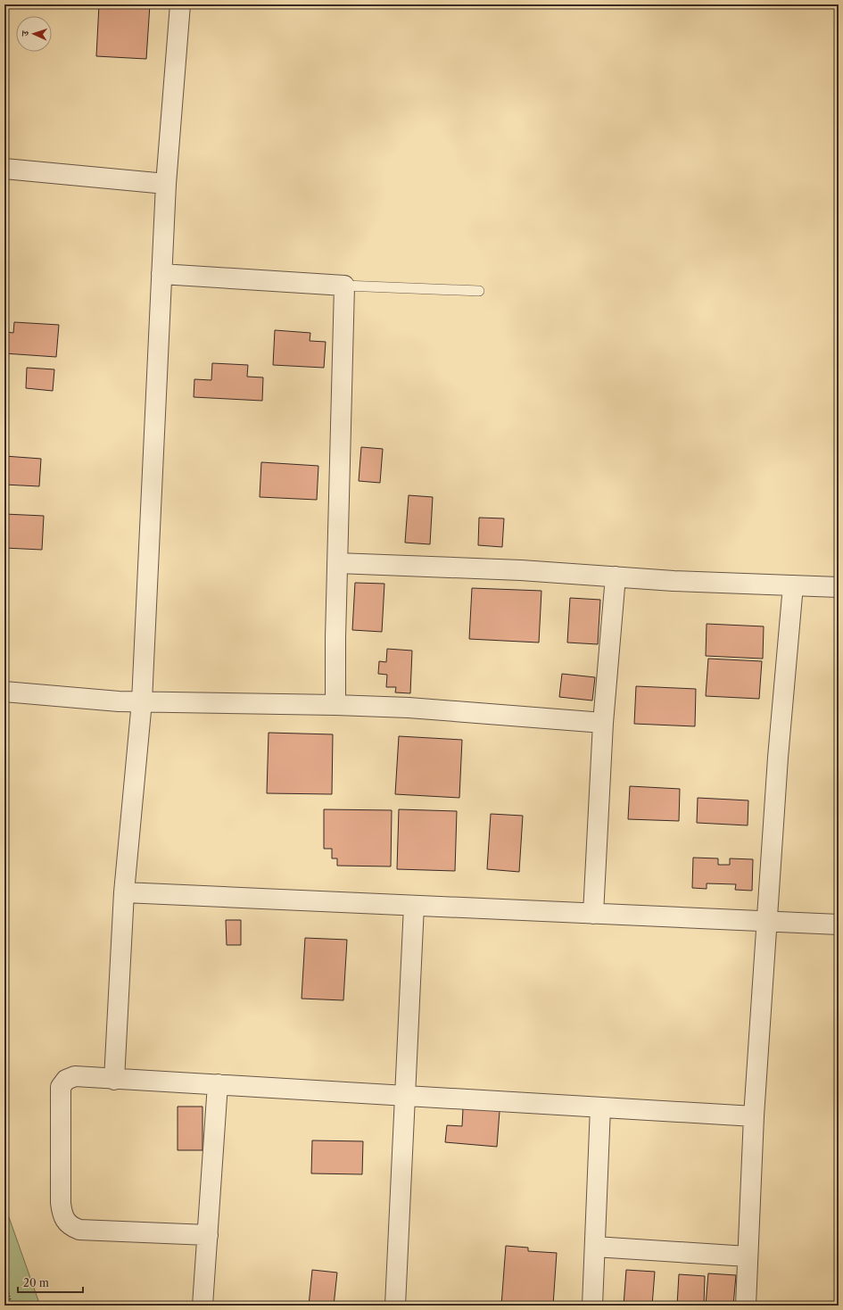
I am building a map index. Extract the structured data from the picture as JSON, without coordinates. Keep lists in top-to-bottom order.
{
  "scale_bar": "20 m",
  "north": "left"
}
